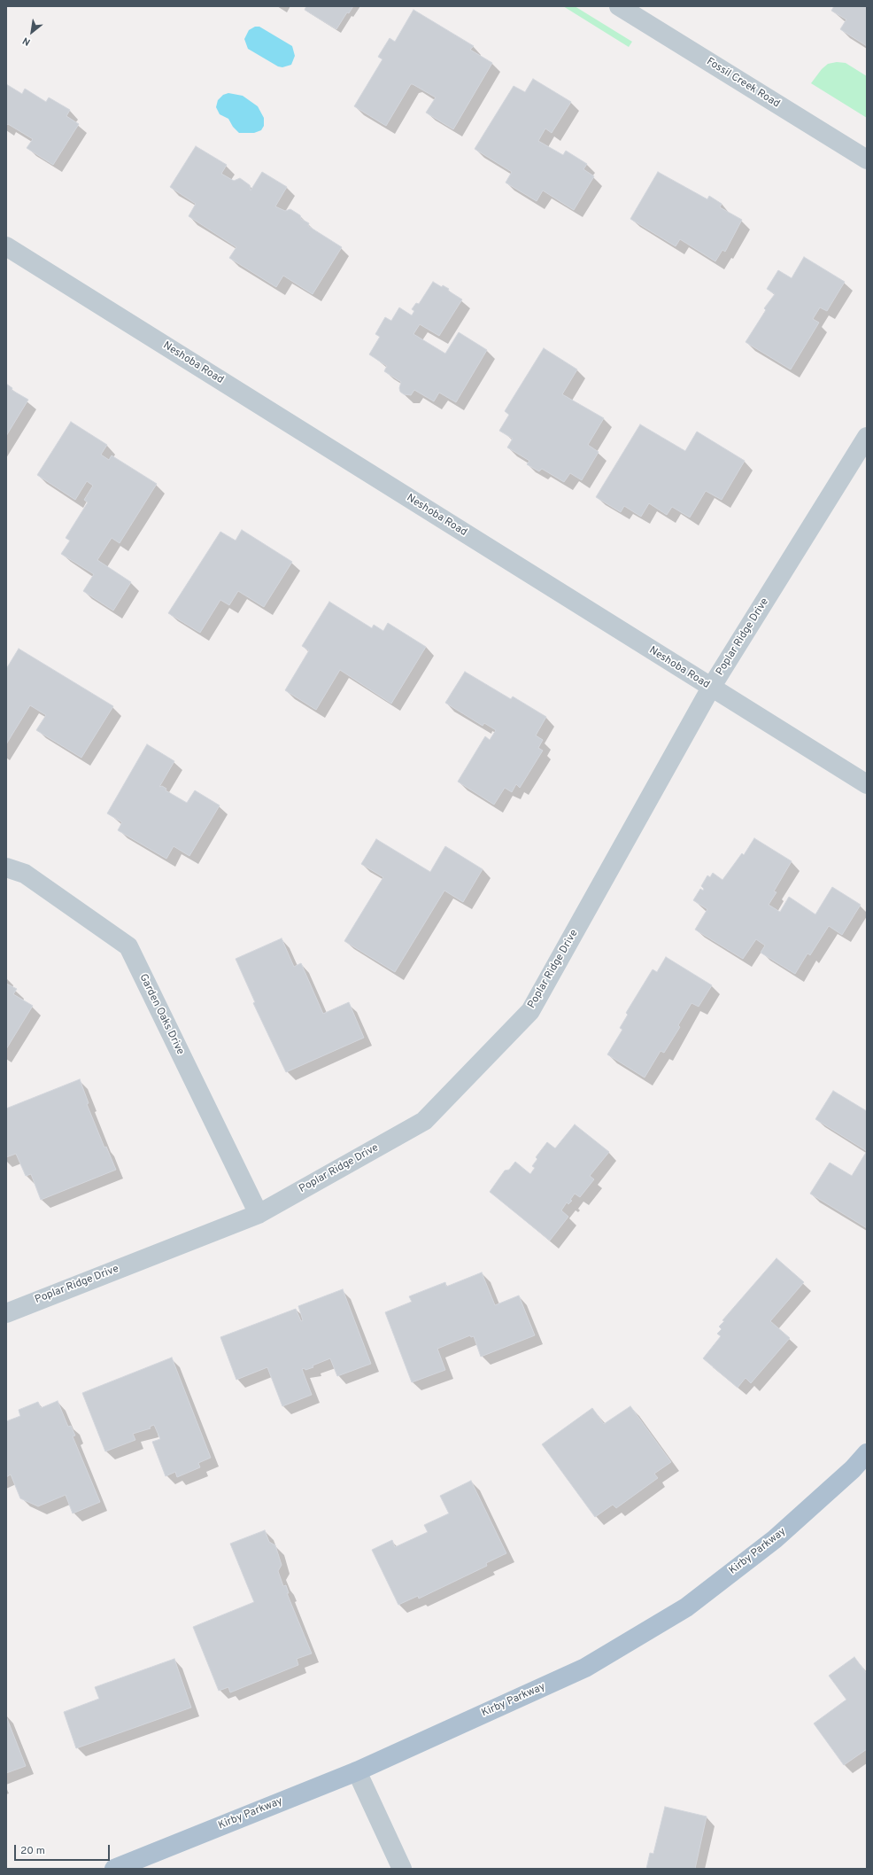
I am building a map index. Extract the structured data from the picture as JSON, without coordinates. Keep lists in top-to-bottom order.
{
  "streets": {
    "main road": ["Kirby Parkway"],
    "street": [
      "Fossil Creek Road",
      "Neshoba Road",
      "Poplar Ridge Drive",
      "Garden Oaks Drive"
    ]
  },
  "crossings": [
    ["Neshoba Road", "Poplar Ridge Drive"],
    ["Poplar Ridge Drive", "Garden Oaks Drive"]
  ],
  "scale_bar": "20 m",
  "north": "bottom left"
}
